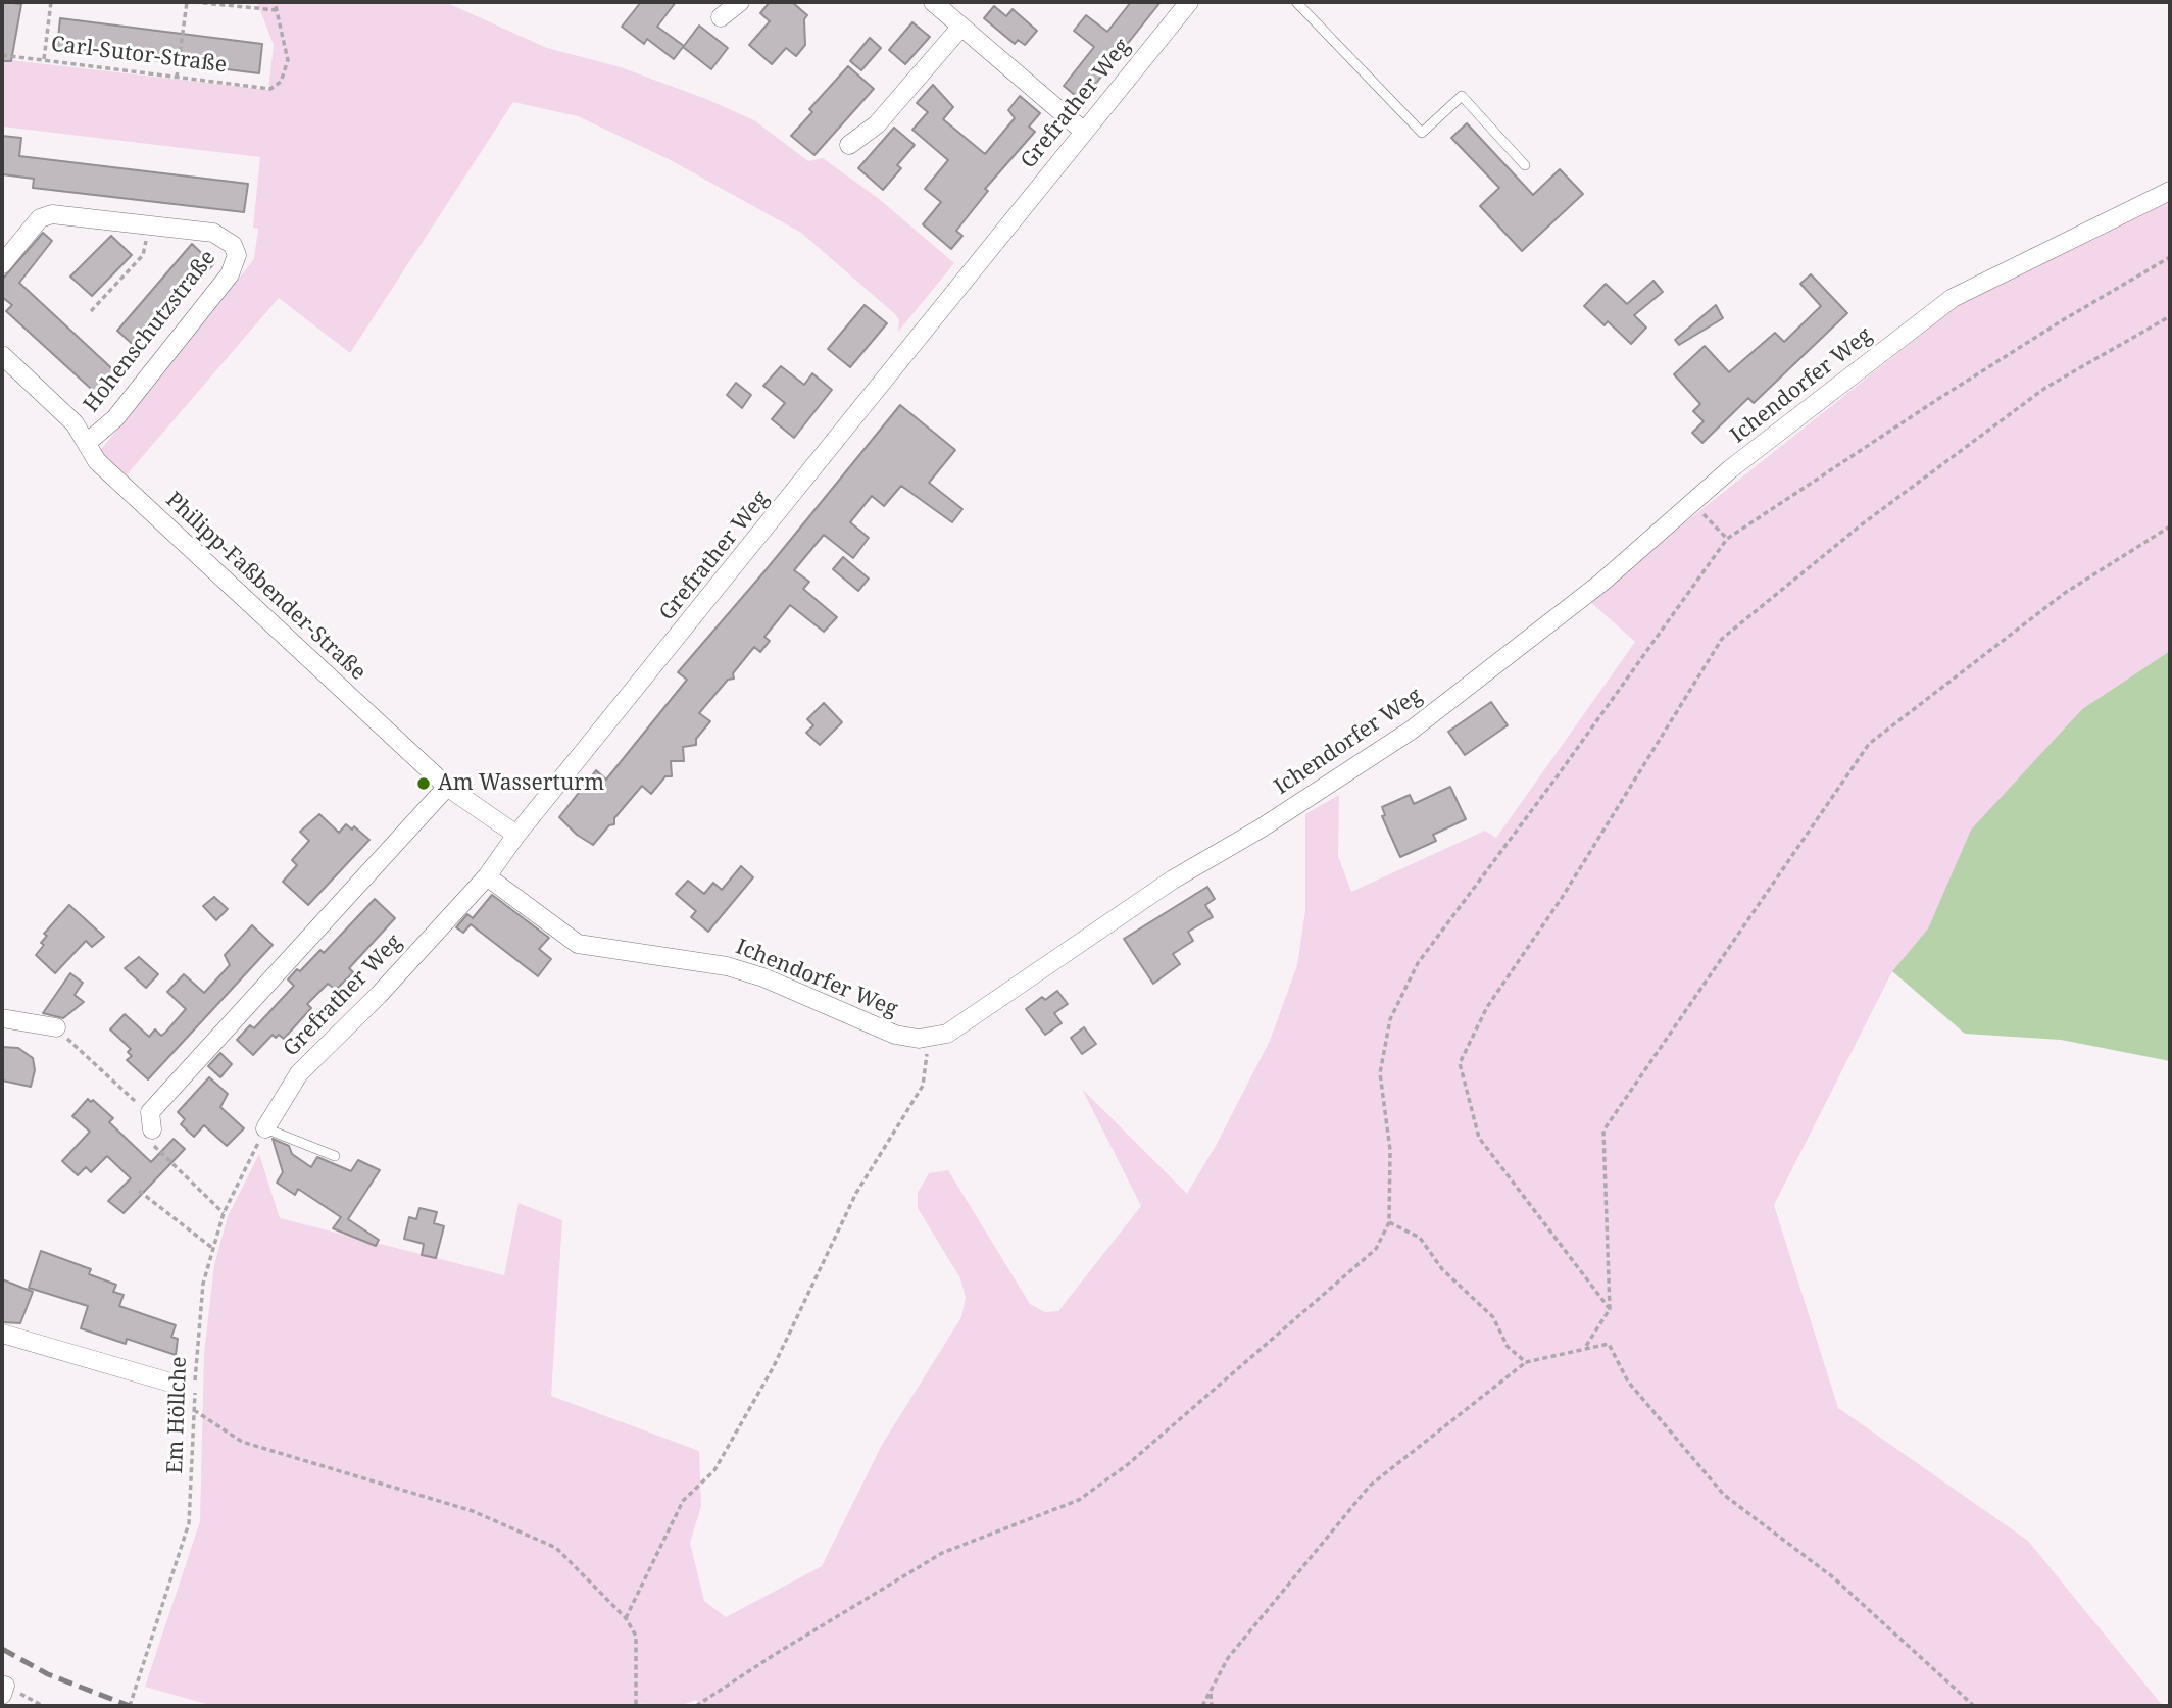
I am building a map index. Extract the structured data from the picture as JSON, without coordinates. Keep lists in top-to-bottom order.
{
  "streets": {
    "street": [
      "Grefrather Weg",
      "Hohenschutzstraße",
      "Ichendorfer Weg",
      "Philipp-Faßbender-Straße"
    ],
    "path": ["Carl-Sutor-Straße", "Em Höllche"]
  },
  "crossings": [
    ["Grefrather Weg", "Ichendorfer Weg"],
    ["Grefrather Weg", "Philipp-Faßbender-Straße"],
    ["Grefrather Weg", "Em Höllche"],
    ["Hohenschutzstraße", "Philipp-Faßbender-Straße"]
  ],
  "places": ["Am Wasserturm"]
}
